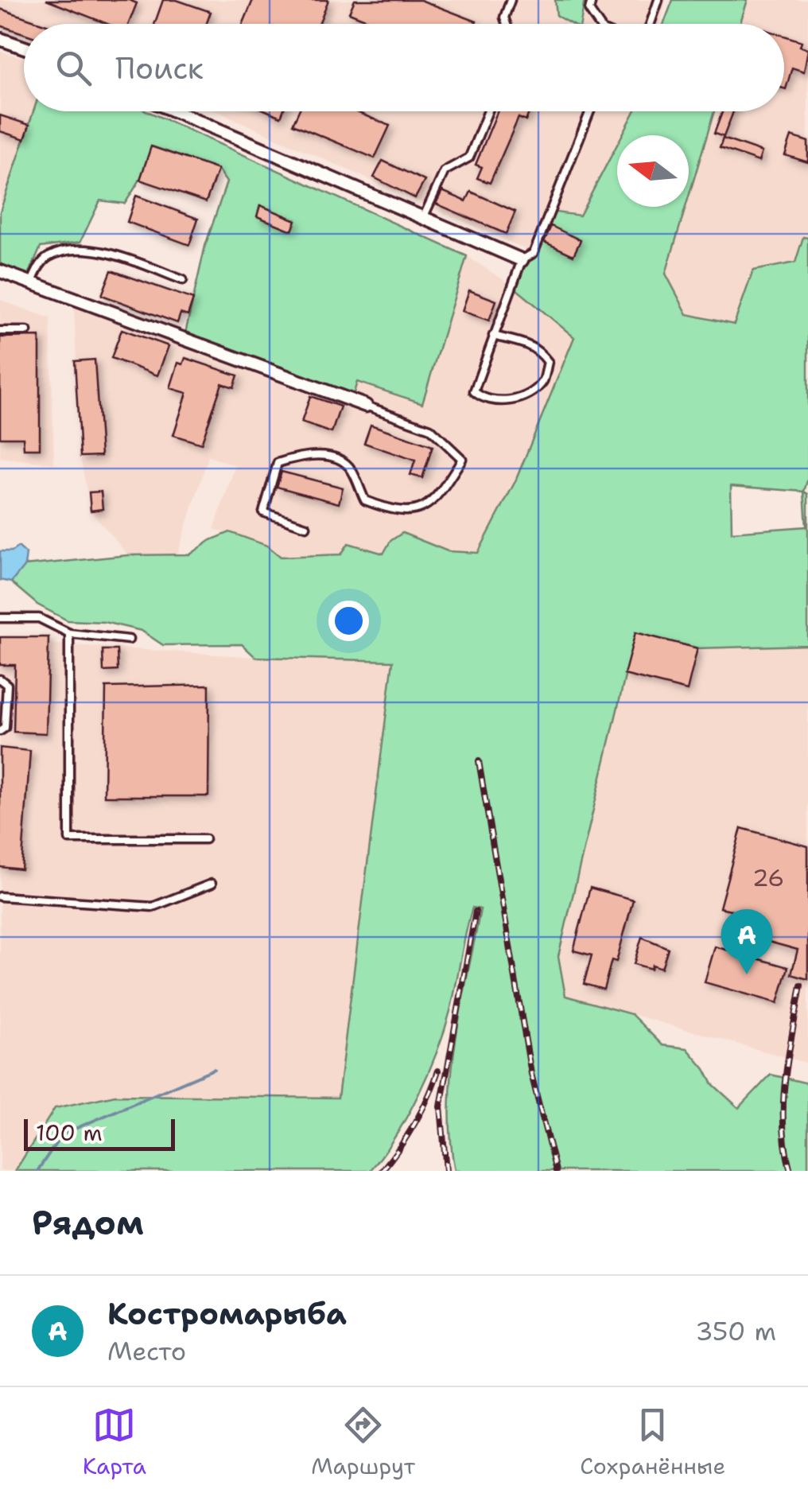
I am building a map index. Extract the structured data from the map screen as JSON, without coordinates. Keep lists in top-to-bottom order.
{
  "house_numbers": ["26"],
  "scale_bar": "100 m",
  "north": "left",
  "page": {
    "search": "Поиск",
    "pins": "A",
    "scale": "100 m",
    "heading": "Рядом",
    "list": [
      {
        "mark": "A",
        "name": "Костромарыба",
        "note": "Место",
        "value": "350 m"
      }
    ],
    "nav": ["Карта", "Маршрут", "Сохранённые"]
  }
}
